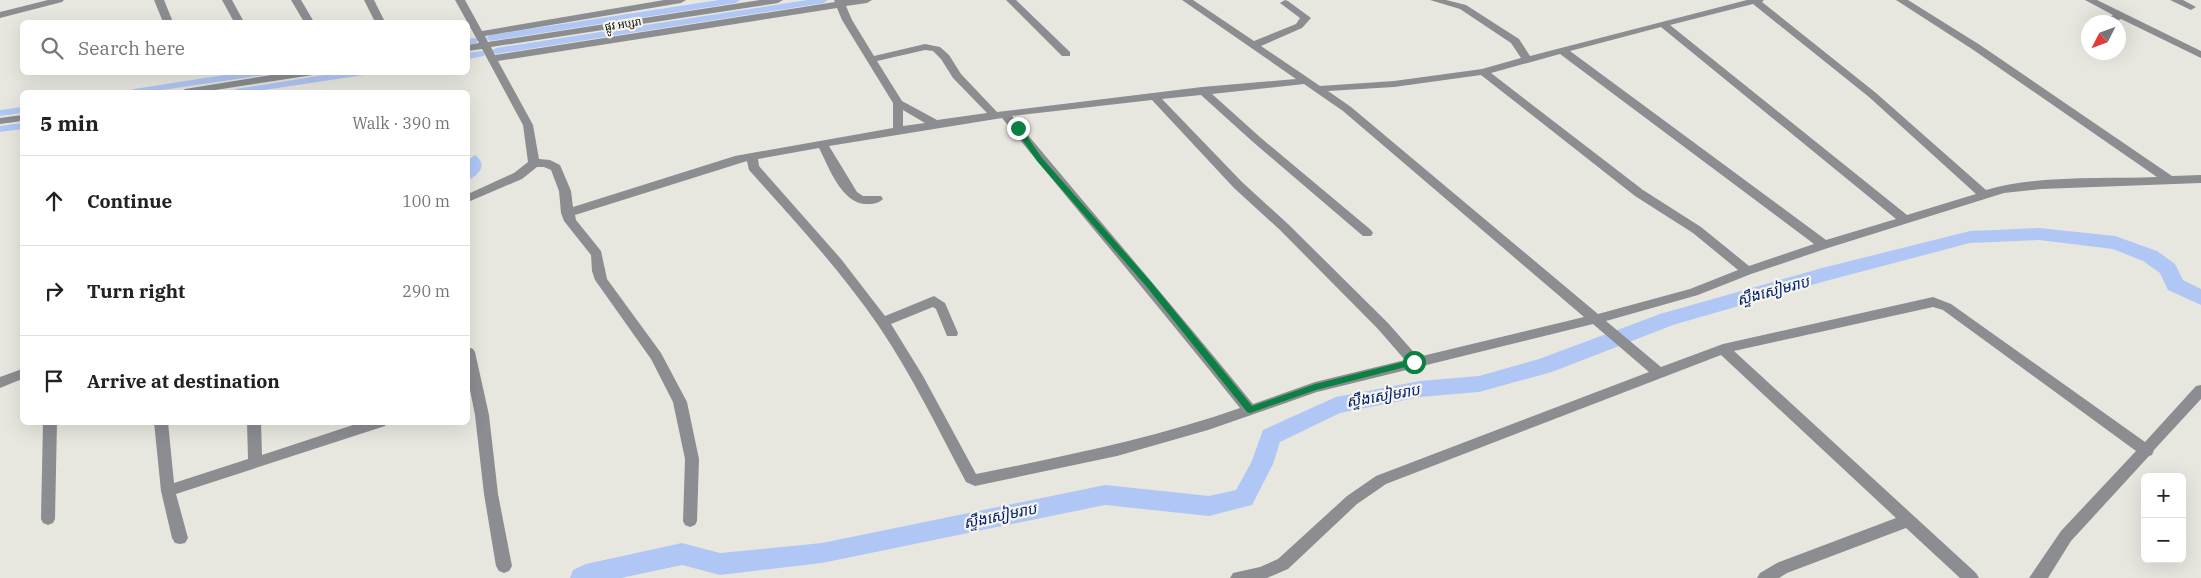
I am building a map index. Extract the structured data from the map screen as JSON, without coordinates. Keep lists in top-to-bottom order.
{
  "streets": {
    "street": ["ផ្លូវ អប្សរា"]
  },
  "water": ["ស្ទឹងសៀមរាប"],
  "north": "bottom left",
  "page": {
    "search": "Search here",
    "heading": ["5 min", "Walk · 390 m"],
    "list": [
      ["Continue", "100 m"],
      ["Turn right", "290 m"],
      "Arrive at destination"
    ],
    "map_buttons": ["+", "−"]
  }
}
